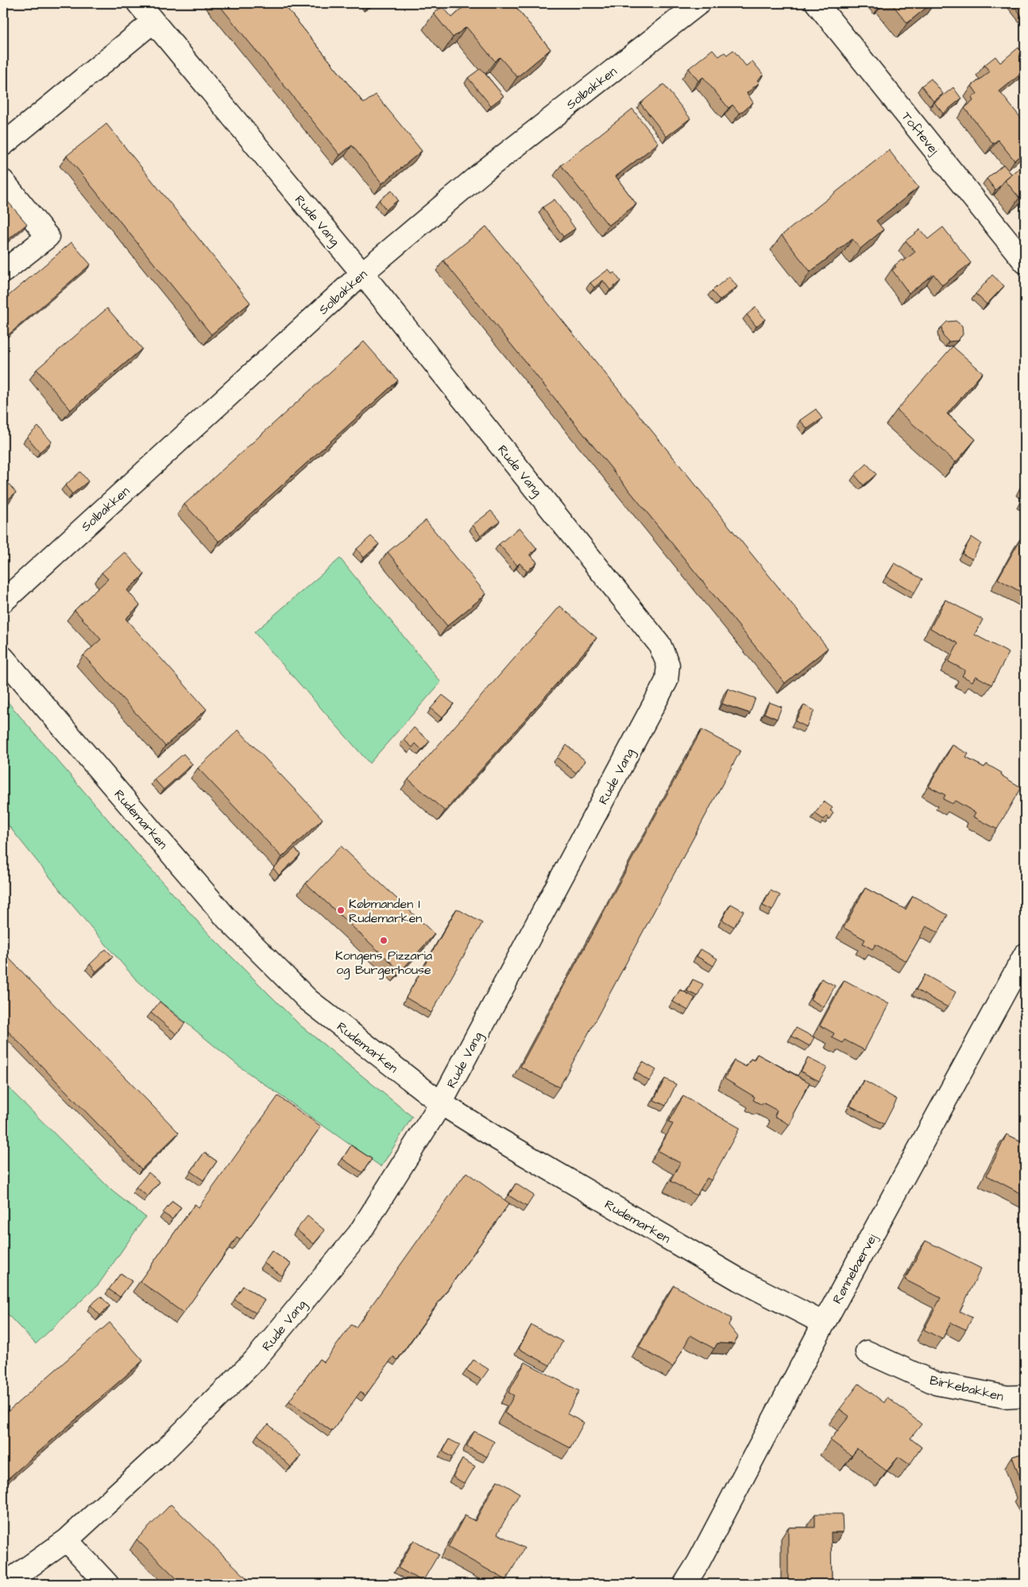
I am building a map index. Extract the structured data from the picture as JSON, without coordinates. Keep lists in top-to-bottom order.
{
  "streets": {
    "street": [
      "Solbakken",
      "Toftevej",
      "Rude Vang",
      "Rudemarken",
      "Rønnebærvej",
      "Birkebakken"
    ]
  },
  "crossings": [
    ["Solbakken", "Rude Vang"],
    ["Rude Vang", "Rudemarken"],
    ["Rudemarken", "Rønnebærvej"]
  ],
  "places": ["Købmanden I Rudemarken", "Kongens Pizzaria og Burgerhouse"]
}
